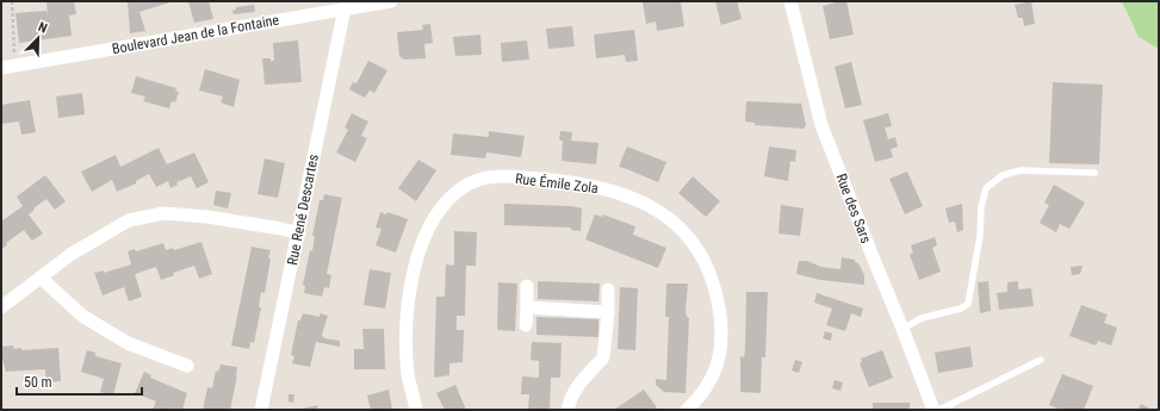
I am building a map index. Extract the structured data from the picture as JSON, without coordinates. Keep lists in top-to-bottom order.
{
  "streets": {
    "street": [
      "Boulevard Jean de la Fontaine",
      "Rue Émile Zola",
      "Rue des Sars",
      "Rue René Descartes"
    ]
  },
  "crossings": [
    ["Boulevard Jean de la Fontaine", "Rue René Descartes"]
  ],
  "scale_bar": "50 m",
  "north": "top right"
}
